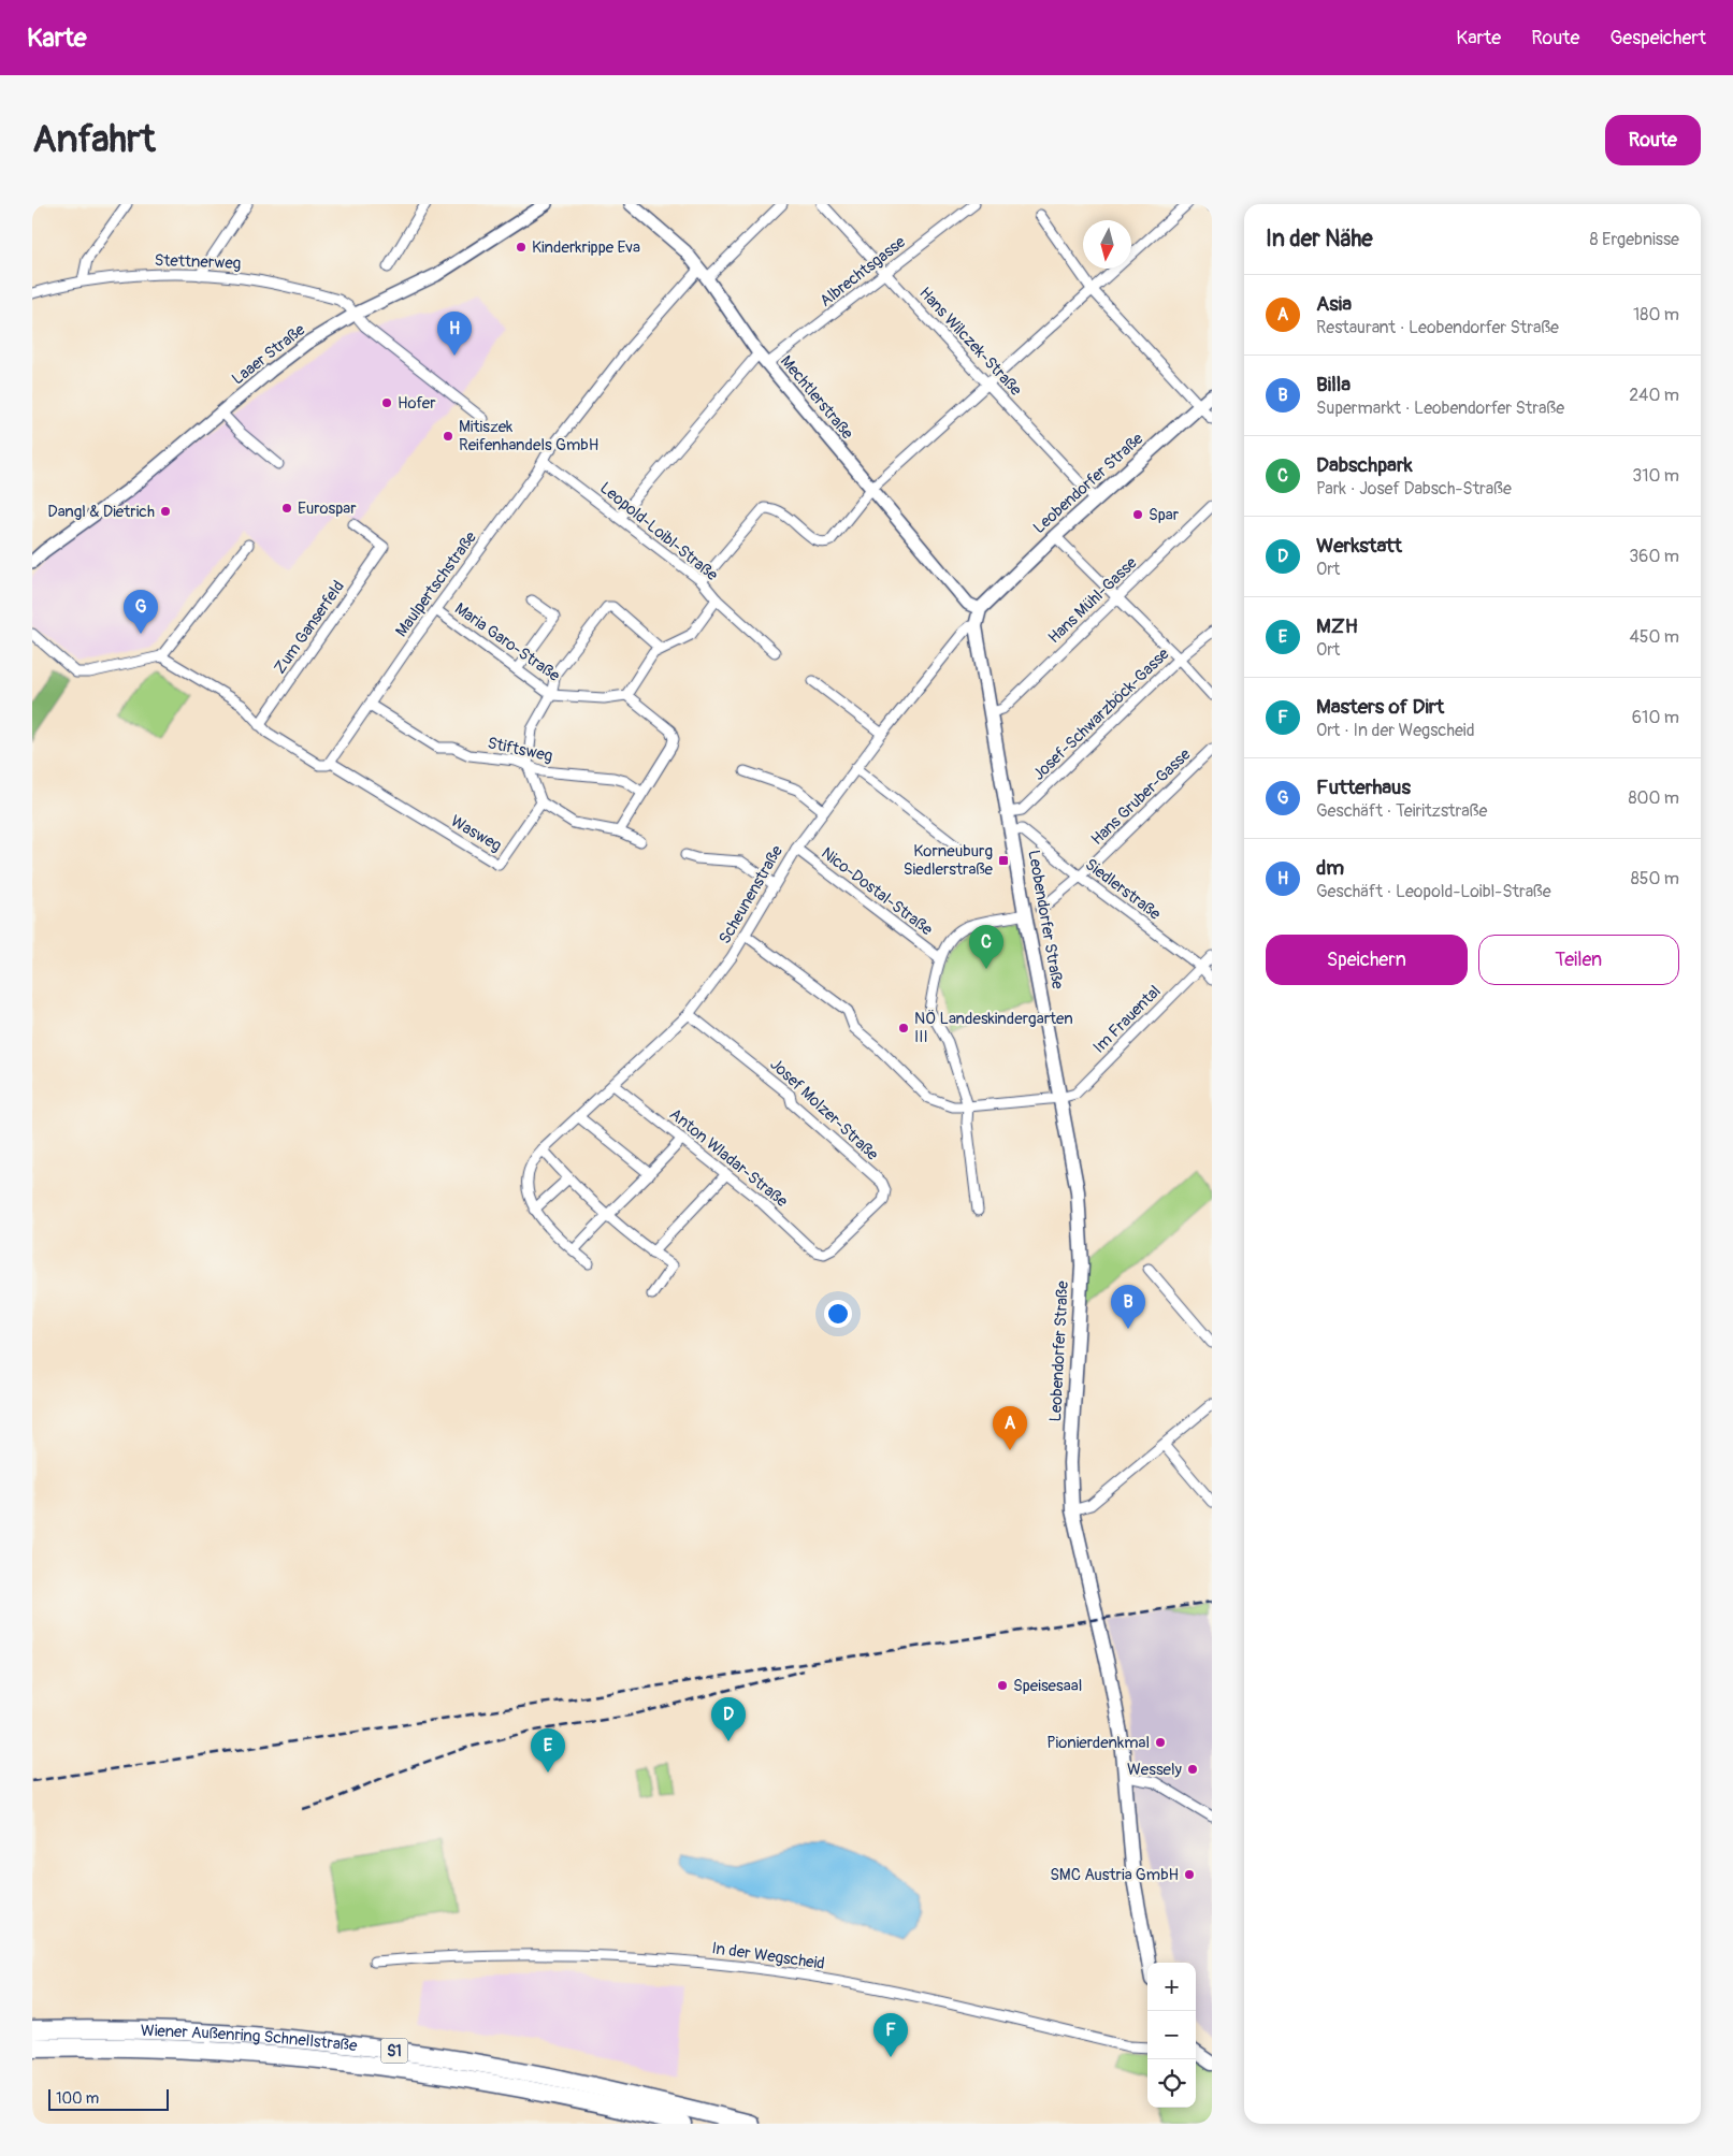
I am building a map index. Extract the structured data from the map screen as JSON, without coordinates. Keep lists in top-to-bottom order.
{
  "streets": {
    "highway": ["Wiener Außenring Schnellstraße", "S1"],
    "main road": ["Leobendorfer Straße"],
    "street": [
      "Stettnerweg",
      "Albrechtsgasse",
      "Hans Wilczek-Straße",
      "Laaer Straße",
      "Mechtlerstraße",
      "Leopold-Loibl-Straße",
      "Maulpertschstraße",
      "Hans Mühl-Gasse",
      "Zum Ganserfeld",
      "Maria Garo-Straße",
      "Josef-Schwarzböck-Gasse",
      "Stiftsweg",
      "Hans Gruber-Gasse",
      "Wasweg",
      "Siedlerstraße",
      "Nico-Dostal-Straße",
      "Scheunenstraße",
      "Im Frauental",
      "Josef Molzer-Straße",
      "Anton Wladar-Straße",
      "In der Wegscheid"
    ]
  },
  "crossings": [
    ["Stettnerweg", "Laaer Straße"],
    ["Albrechtsgasse", "Hans Wilczek-Straße"],
    ["Albrechtsgasse", "Mechtlerstraße"],
    ["Hans Wilczek-Straße", "Leobendorfer Straße"],
    ["Mechtlerstraße", "Leobendorfer Straße"],
    ["Mechtlerstraße", "Maulpertschstraße"],
    ["Leobendorfer Straße", "Hans Mühl-Gasse"],
    ["Leobendorfer Straße", "Josef-Schwarzböck-Gasse"],
    ["Leobendorfer Straße", "Siedlerstraße"],
    ["Leobendorfer Straße", "Scheunenstraße"],
    ["Leobendorfer Straße", "Im Frauental"],
    ["Leopold-Loibl-Straße", "Maulpertschstraße"],
    ["Maulpertschstraße", "Maria Garo-Straße"],
    ["Maulpertschstraße", "Stiftsweg"],
    ["Maulpertschstraße", "Wasweg"],
    ["Hans Gruber-Gasse", "Siedlerstraße"],
    ["Siedlerstraße", "Im Frauental"],
    ["Nico-Dostal-Straße", "Scheunenstraße"],
    ["Scheunenstraße", "Josef Molzer-Straße"],
    ["Scheunenstraße", "Anton Wladar-Straße"],
    ["Josef Molzer-Straße", "Anton Wladar-Straße"]
  ],
  "places": {
    "other": [
      "Kinderkrippe Eva",
      "Hofer",
      "Mitiszek Reifenhandels GmbH",
      "Eurospar",
      "Dangl & Dietrich",
      "Spar",
      "NÖ Landeskindergarten III",
      "Speisesaal",
      "Pionierdenkmal",
      "Wessely",
      "SMC Austria GmbH"
    ],
    "transit": ["Korneuburg Siedlerstraße"]
  },
  "scale_bar": "100 m",
  "north": "bottom",
  "page": {
    "header": "Karte",
    "nav": ["Karte", "Route", "Gespeichert"],
    "buttons": [
      "Route",
      ["Speichern", "Teilen"]
    ],
    "title": "Anfahrt",
    "heading": ["In der Nähe", "8 Ergebnisse"],
    "list": [
      {
        "mark": "A",
        "name": "Asia",
        "note": "Restaurant · Leobendorfer Straße",
        "value": "180 m"
      },
      {
        "mark": "B",
        "name": "Billa",
        "note": "Supermarkt · Leobendorfer Straße",
        "value": "240 m"
      },
      {
        "mark": "C",
        "name": "Dabschpark",
        "note": "Park · Josef Dabsch-Straße",
        "value": "310 m"
      },
      {
        "mark": "D",
        "name": "Werkstatt",
        "note": "Ort",
        "value": "360 m"
      },
      {
        "mark": "E",
        "name": "MZH",
        "note": "Ort",
        "value": "450 m"
      },
      {
        "mark": "F",
        "name": "Masters of Dirt",
        "note": "Ort · In der Wegscheid",
        "value": "610 m"
      },
      {
        "mark": "G",
        "name": "Futterhaus",
        "note": "Geschäft · Teiritzstraße",
        "value": "800 m"
      },
      {
        "mark": "H",
        "name": "dm",
        "note": "Geschäft · Leopold-Loibl-Straße",
        "value": "850 m"
      }
    ],
    "pins": [
      "H",
      "G",
      "C",
      "B",
      "A",
      "D",
      "E",
      "F"
    ],
    "map_buttons": ["+", "−"],
    "scale": "100 m"
  }
}
